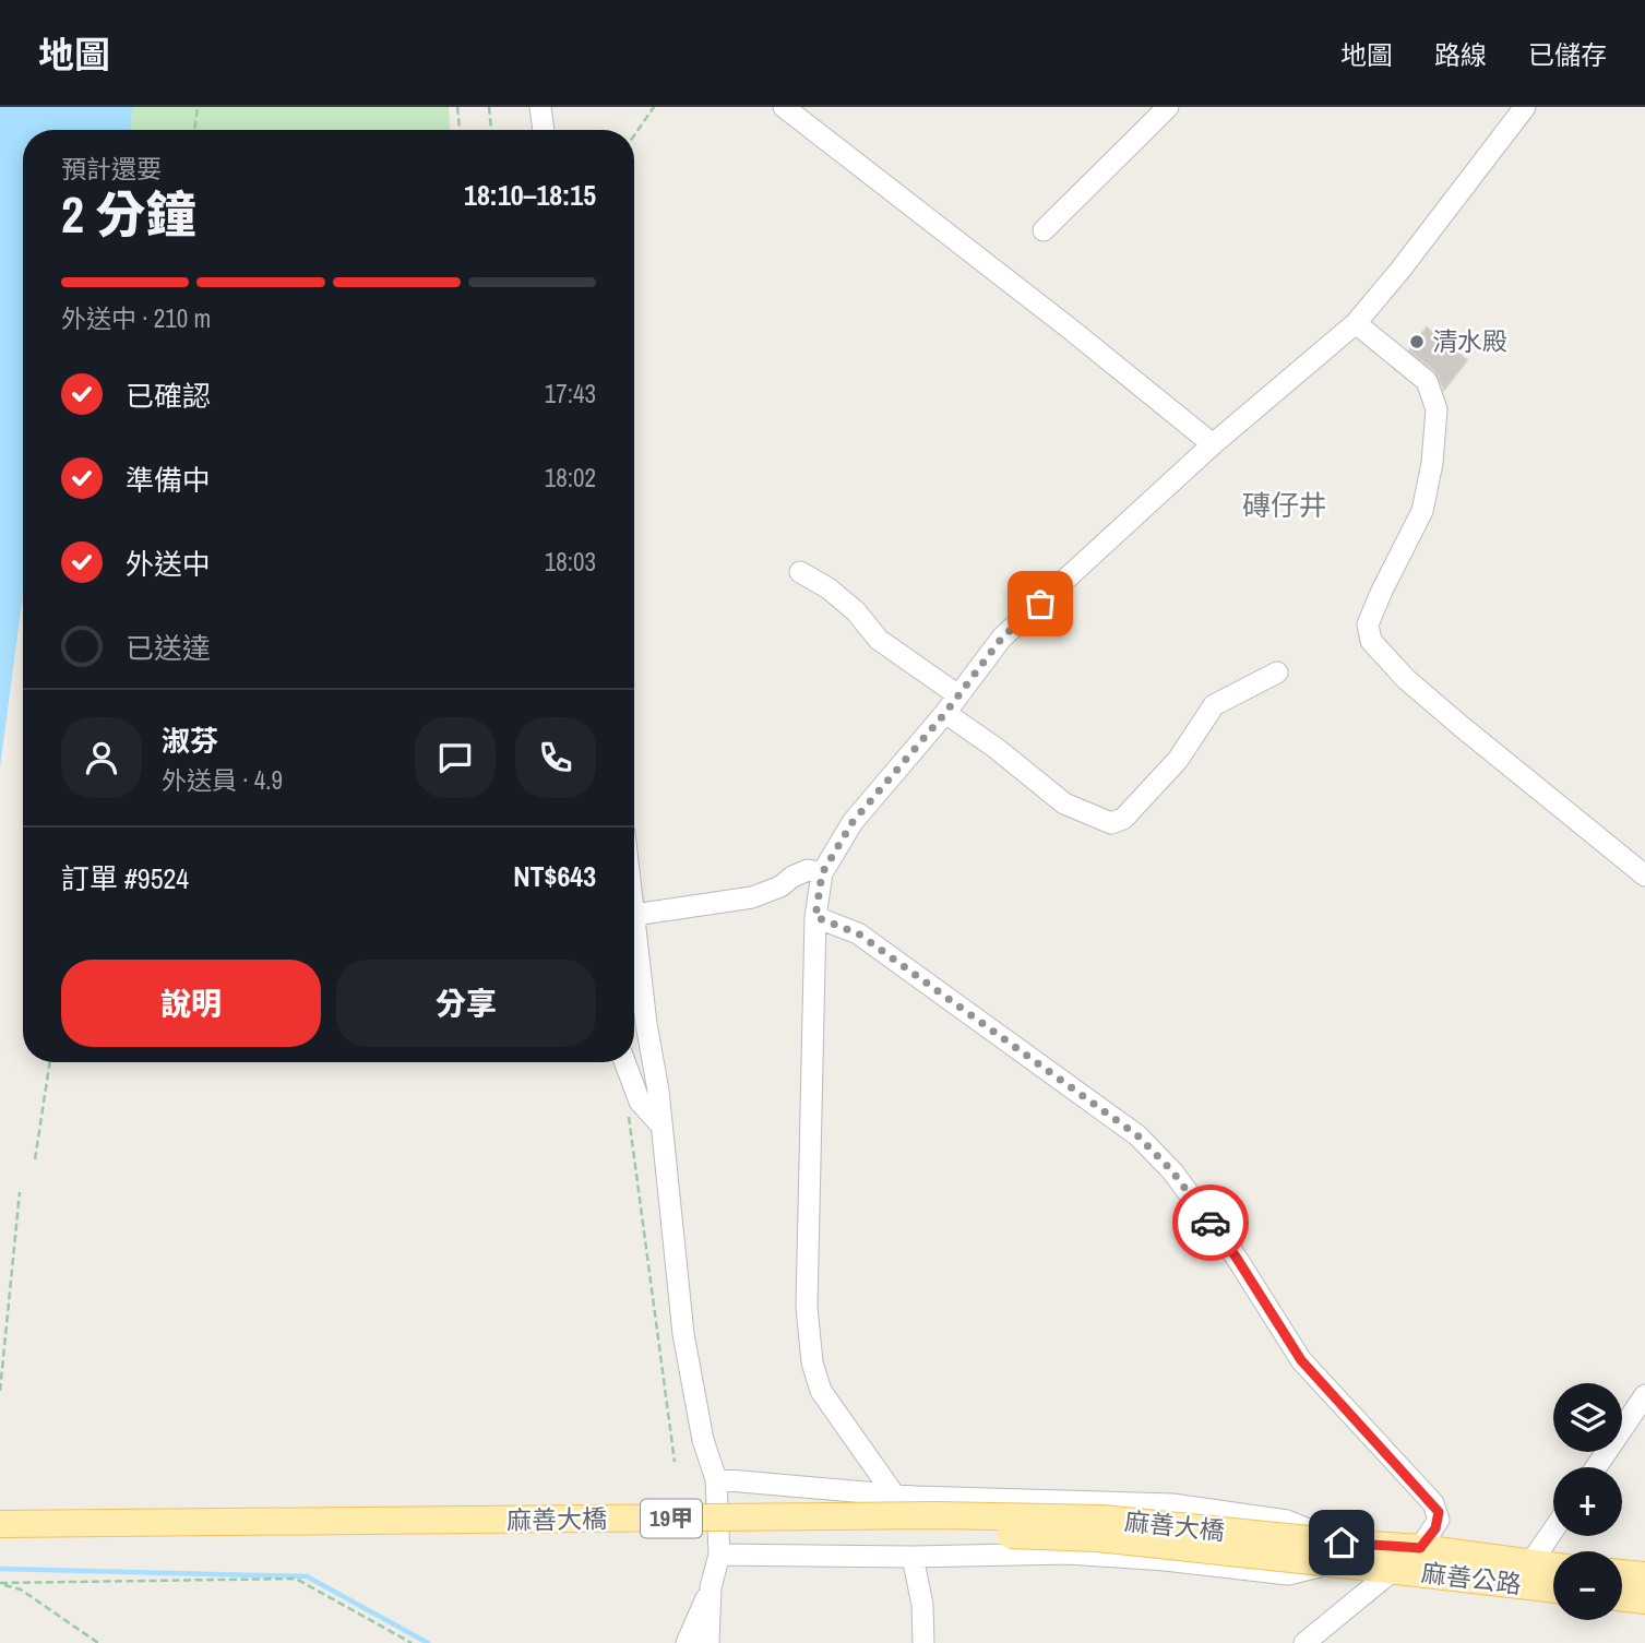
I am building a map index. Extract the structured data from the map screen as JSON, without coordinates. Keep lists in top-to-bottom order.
{
  "streets": {
    "main road": ["19甲", "麻善大橋", "麻善公路"]
  },
  "crossings": [
    ["麻善大橋", "麻善公路"]
  ],
  "districts": ["磚仔井"],
  "places": ["清水殿"],
  "page": {
    "header": "地圖",
    "nav": ["地圖", "路線", "已儲存"],
    "heading": ["2 分鐘", "預計還要", "18:10–18:15"],
    "panel": [
      "淑芬",
      "外送員 · 4.9",
      "訂單 #9524",
      "NT$643"
    ],
    "bar": "外送中 · 210 m",
    "list": [
      ["已確認", "17:43"],
      ["準備中", "18:02"],
      ["外送中", "18:03"],
      "已送達"
    ],
    "buttons": ["說明", "分享"],
    "map_buttons": ["+", "−"]
  }
}
